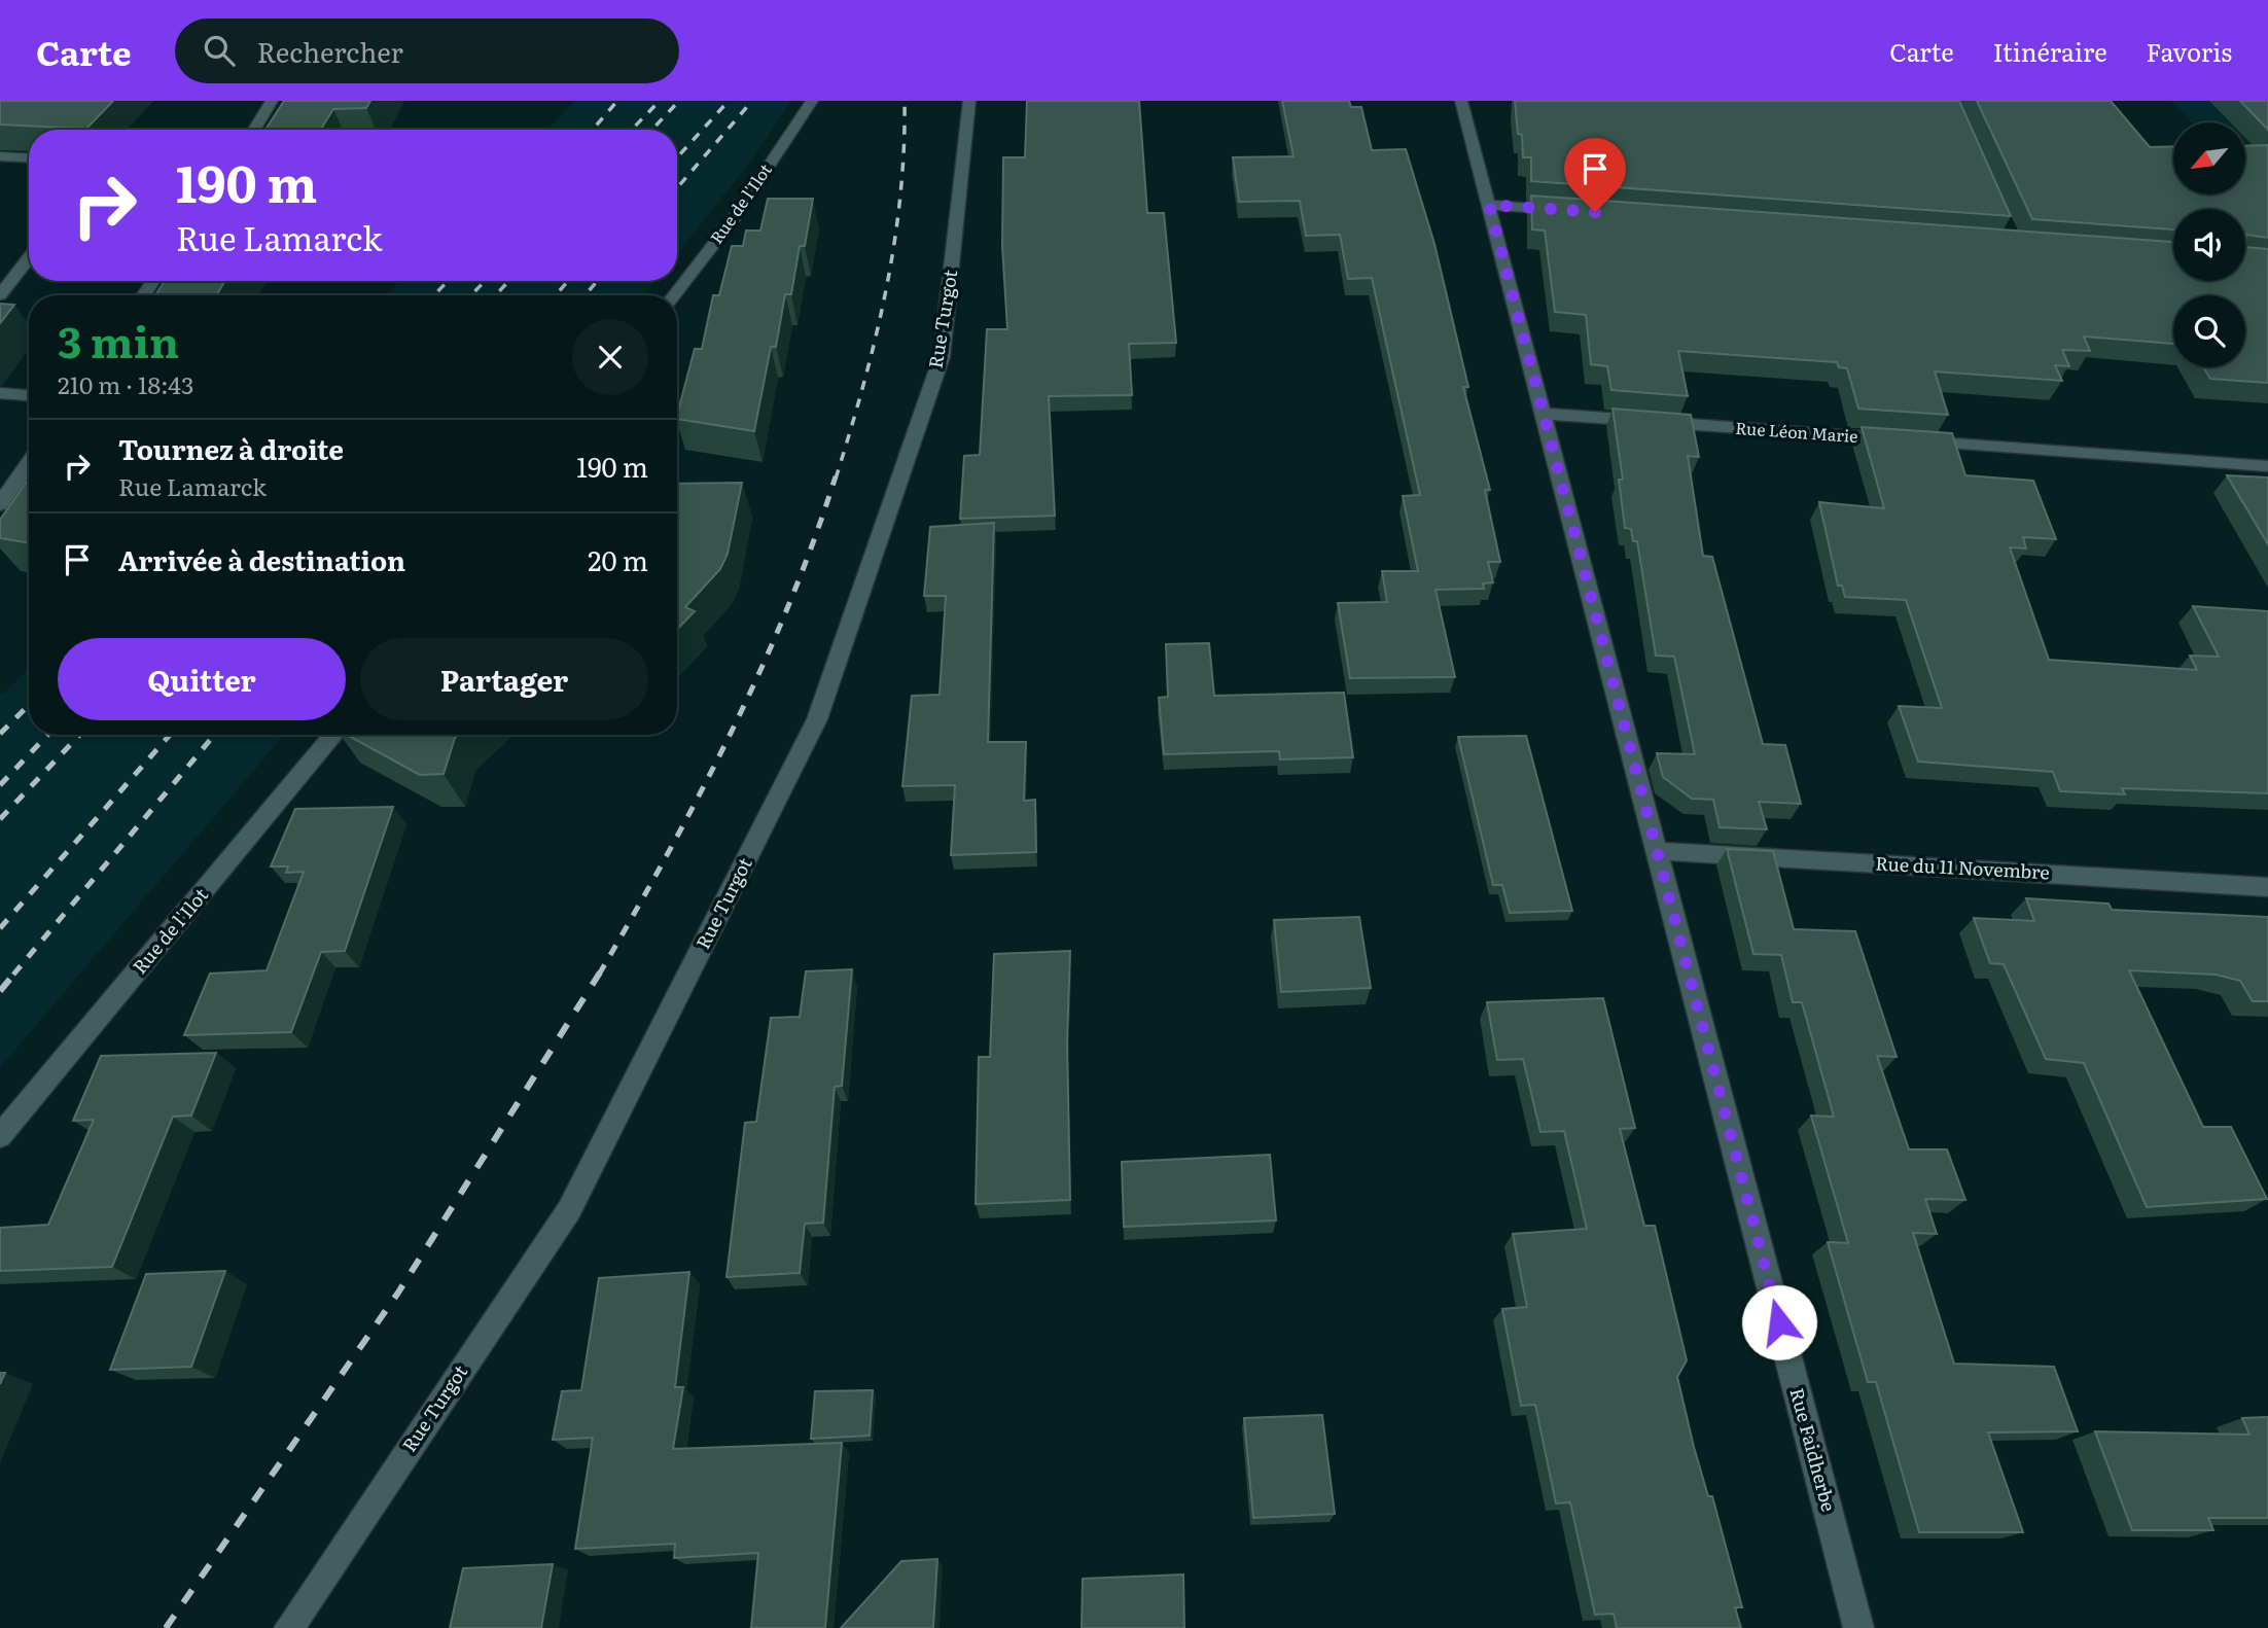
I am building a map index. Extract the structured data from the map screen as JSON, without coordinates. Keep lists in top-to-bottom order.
{
  "streets": {
    "street": [
      "Rue de l'Ilot",
      "Rue Turgot",
      "Rue Léon Marie",
      "Rue du 11 Novembre",
      "Rue Faidherbe"
    ]
  },
  "crossings": [
    ["Rue Léon Marie", "Rue Faidherbe"],
    ["Rue du 11 Novembre", "Rue Faidherbe"]
  ],
  "north": "bottom left",
  "page": {
    "header": "Carte",
    "search": "Rechercher",
    "nav": ["Carte", "Itinéraire", "Favoris"],
    "turn": ["190 m", "Rue Lamarck"],
    "heading": ["3 min", "210 m · 18:43"],
    "list": [
      {
        "name": "Tournez à droite",
        "note": "Rue Lamarck",
        "value": "190 m"
      },
      {
        "name": "Arrivée à destination",
        "value": "20 m"
      }
    ],
    "buttons": ["Quitter", "Partager"]
  }
}
